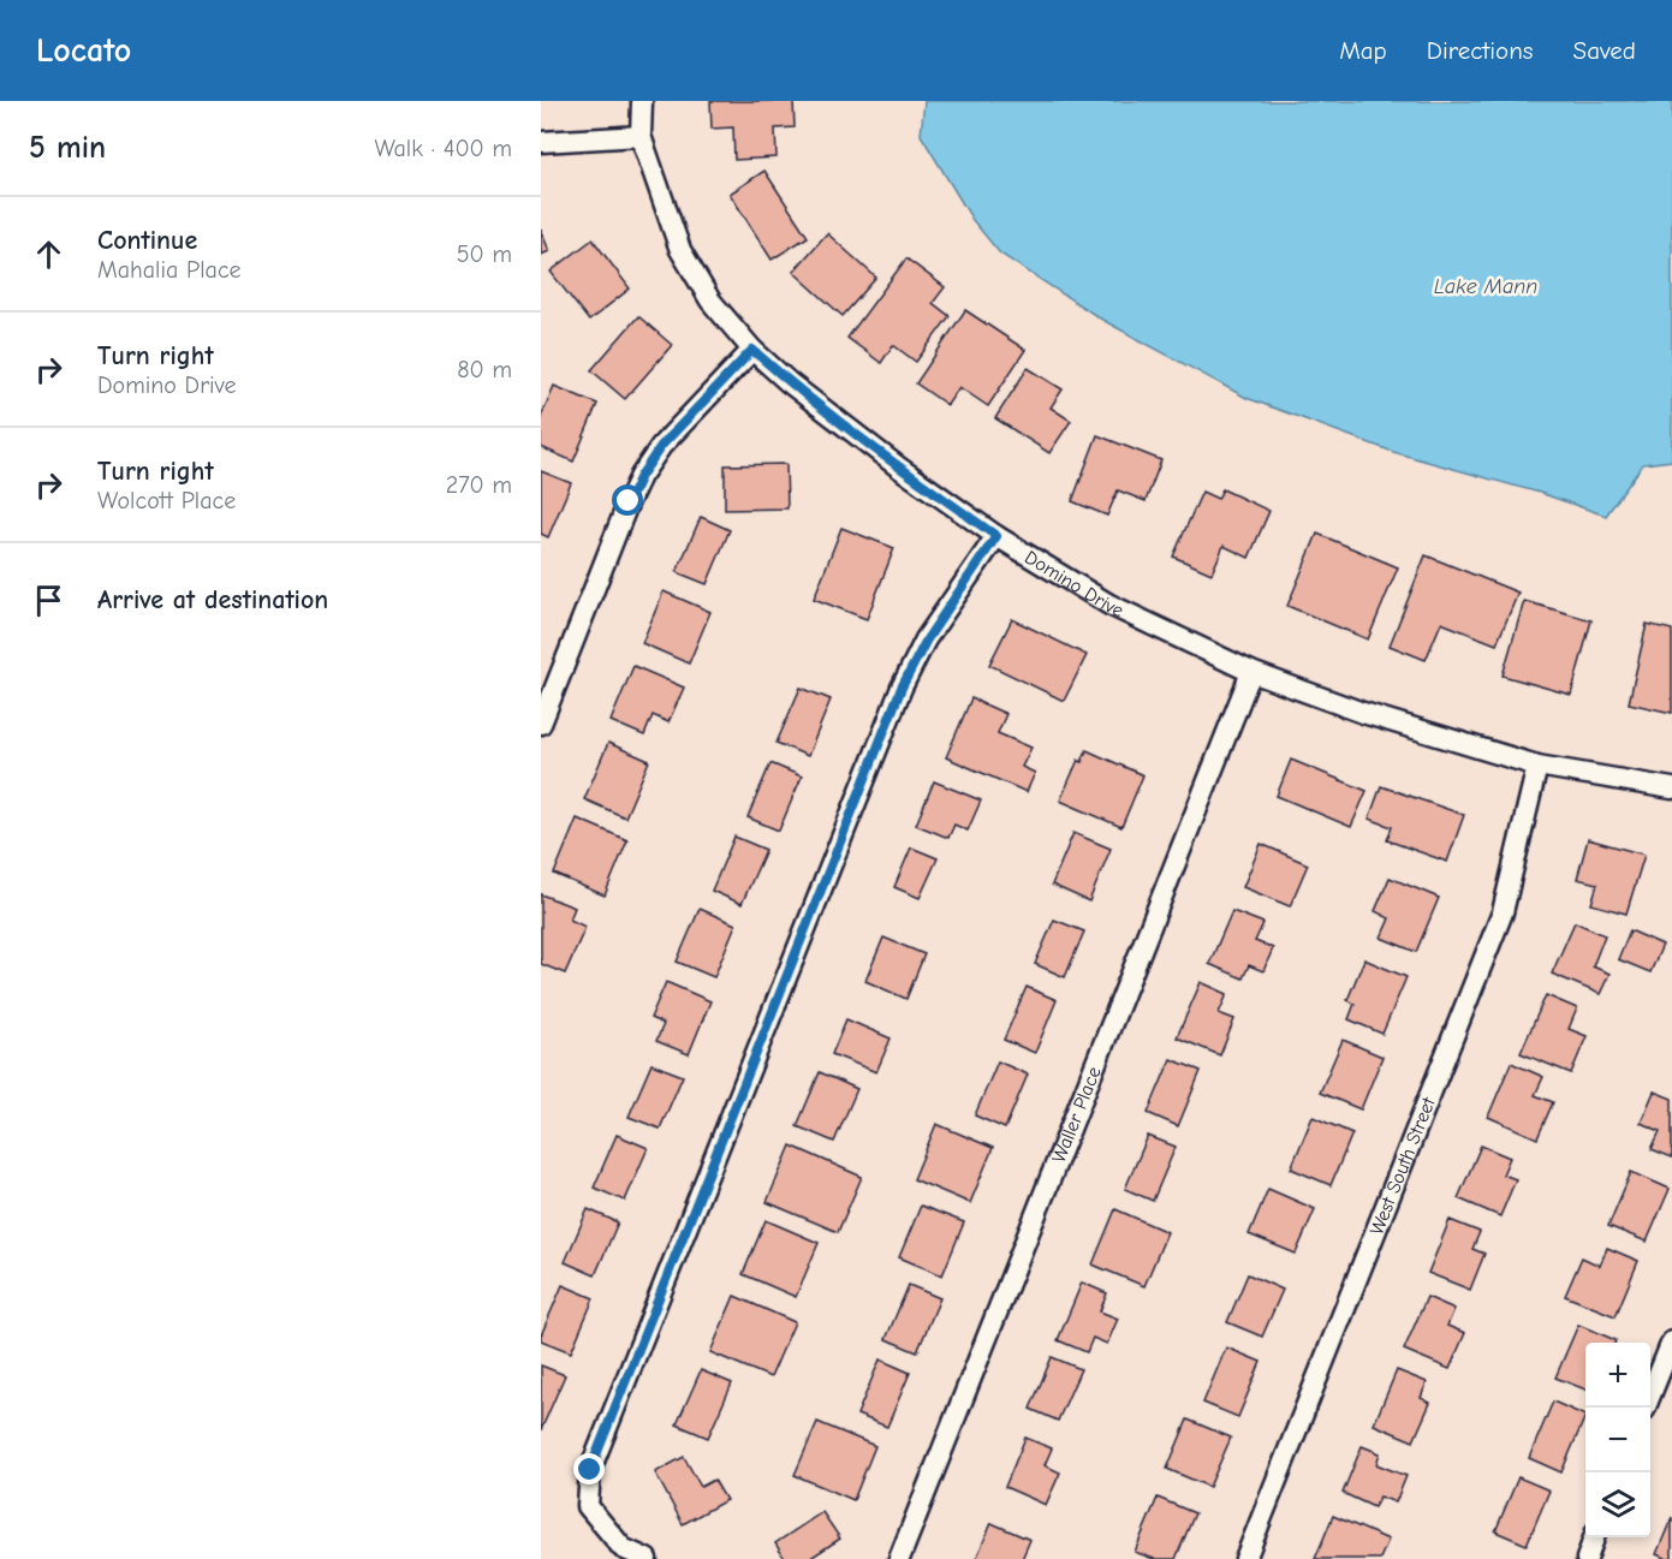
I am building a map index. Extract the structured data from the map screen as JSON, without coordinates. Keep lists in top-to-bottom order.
{
  "streets": {
    "street": ["Domino Drive", "Waller Place", "West South Street"]
  },
  "crossings": [
    ["Domino Drive", "Waller Place"],
    ["Domino Drive", "West South Street"]
  ],
  "water": ["Lake Mann"],
  "page": {
    "header": "Locato",
    "nav": ["Map", "Directions", "Saved"],
    "heading": ["5 min", "Walk · 400 m"],
    "list": [
      ["Continue", "Mahalia Place", "50 m"],
      ["Turn right", "Domino Drive", "80 m"],
      ["Turn right", "Wolcott Place", "270 m"],
      "Arrive at destination"
    ],
    "map_buttons": ["+", "−"]
  }
}
